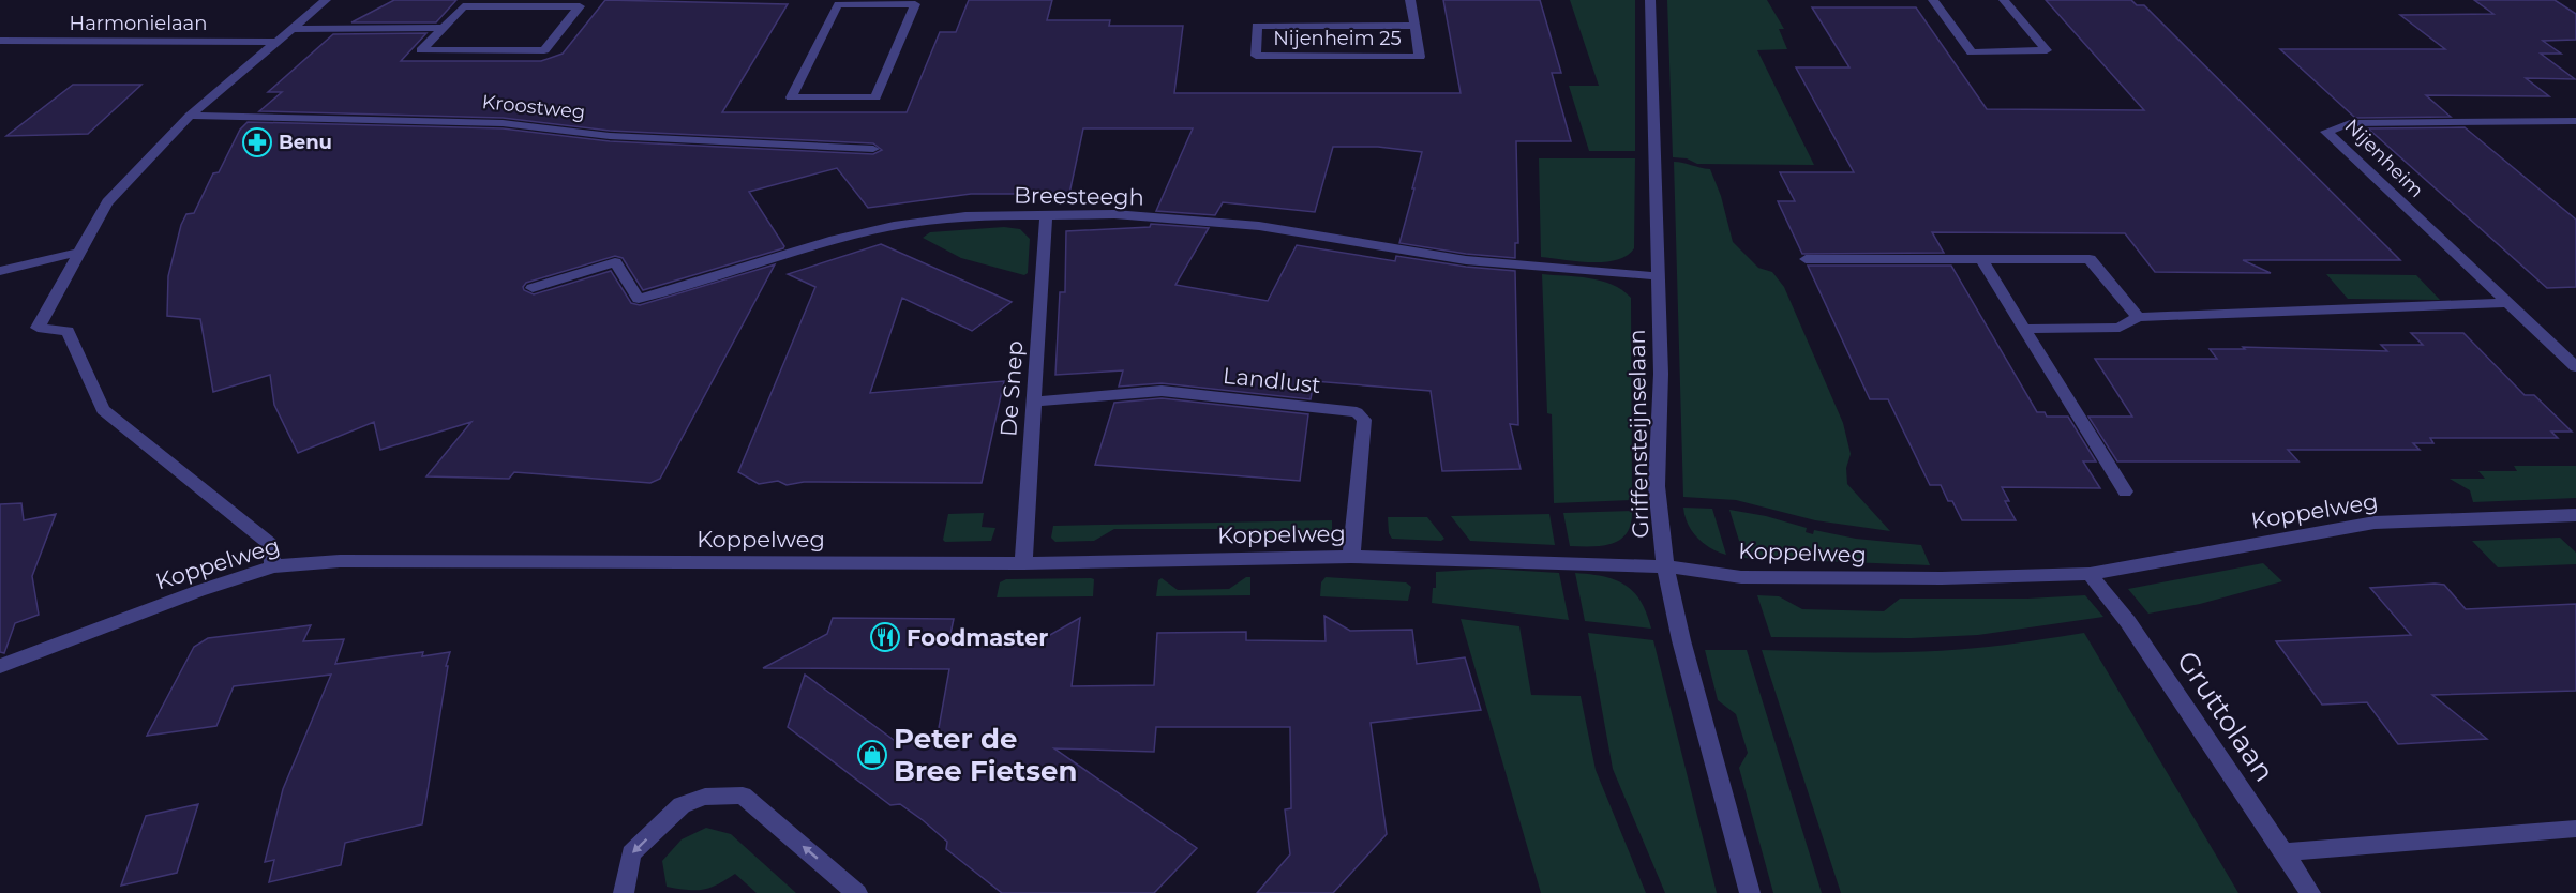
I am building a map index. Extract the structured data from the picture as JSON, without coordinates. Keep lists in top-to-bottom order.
{
  "streets": {
    "street": [
      "Harmonielaan",
      "Nijenheim 25",
      "Kroostweg",
      "Nijenheim",
      "Breesteegh",
      "Landlust",
      "De Snep",
      "Griffensteijnselaan",
      "Koppelweg",
      "Gruttolaan"
    ]
  },
  "crossings": [
    ["Breesteegh", "De Snep"],
    ["Breesteegh", "Griffensteijnselaan"],
    ["Landlust", "De Snep"],
    ["Landlust", "Koppelweg"],
    ["De Snep", "Koppelweg"],
    ["Griffensteijnselaan", "Koppelweg"],
    ["Koppelweg", "Gruttolaan"]
  ],
  "places": {
    "pharmacy": ["Benu"],
    "restaurant": ["Foodmaster"],
    "shop": ["Peter de Bree Fietsen"]
  }
}
